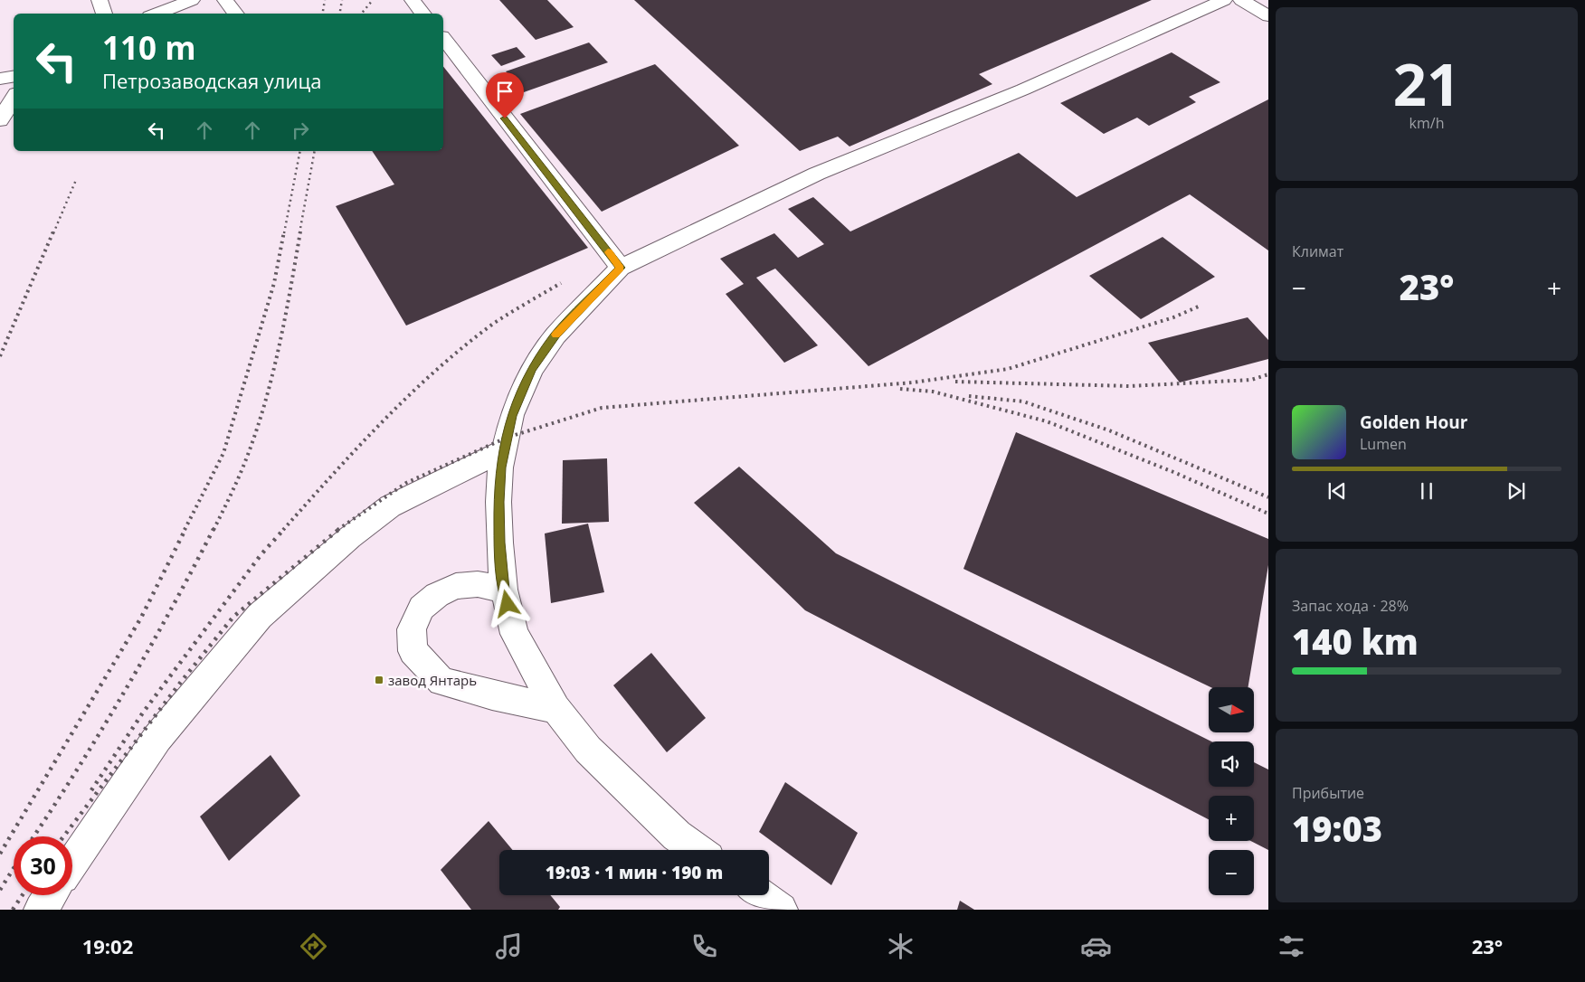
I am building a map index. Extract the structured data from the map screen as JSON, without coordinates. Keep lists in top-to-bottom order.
{
  "places": {
    "transit": ["завод Янтарь"]
  },
  "north": "right",
  "page": {
    "tile": [
      ["21", "km/h"],
      "Климат",
      ["Запас хода · 28%", "140 km"],
      ["Прибытие", "19:03"]
    ],
    "turn": ["110 m", "Петрозаводская улица"],
    "heat": ["−", "23°", "+"],
    "song": ["Golden Hour", "Lumen"],
    "map_buttons": ["+", "−"],
    "limit": "30",
    "trip": "19:03 · 1 мин · 190 m",
    "tabs": ["19:02", "23°"]
  }
}
